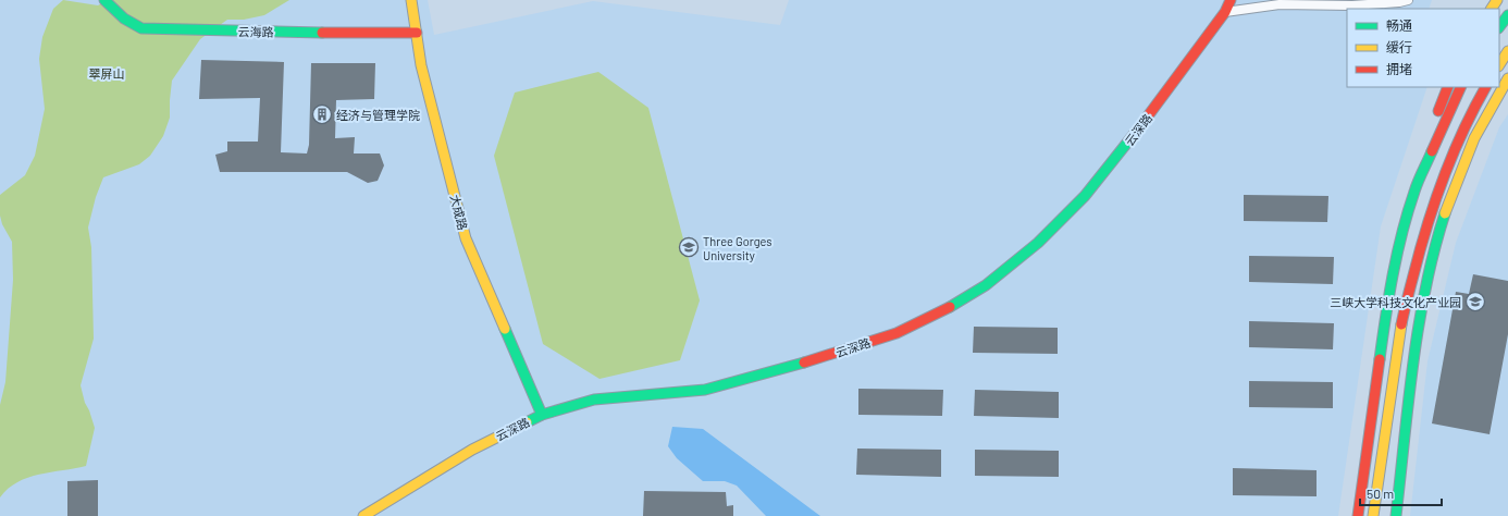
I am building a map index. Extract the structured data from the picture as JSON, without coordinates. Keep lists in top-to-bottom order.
{
  "streets": {
    "main road": ["云海路", "云深路", "大成路"]
  },
  "crossings": [
    ["云海路", "大成路"],
    ["云深路", "大成路"]
  ],
  "parks": ["翠屏山"],
  "places": {
    "building": ["经济与管理学院"],
    "school or university": ["Three Gorges University", "三峡大学科技文化产业园"]
  },
  "legend": ["畅通", "缓行", "拥堵"],
  "scale_bar": "50 m"
}
